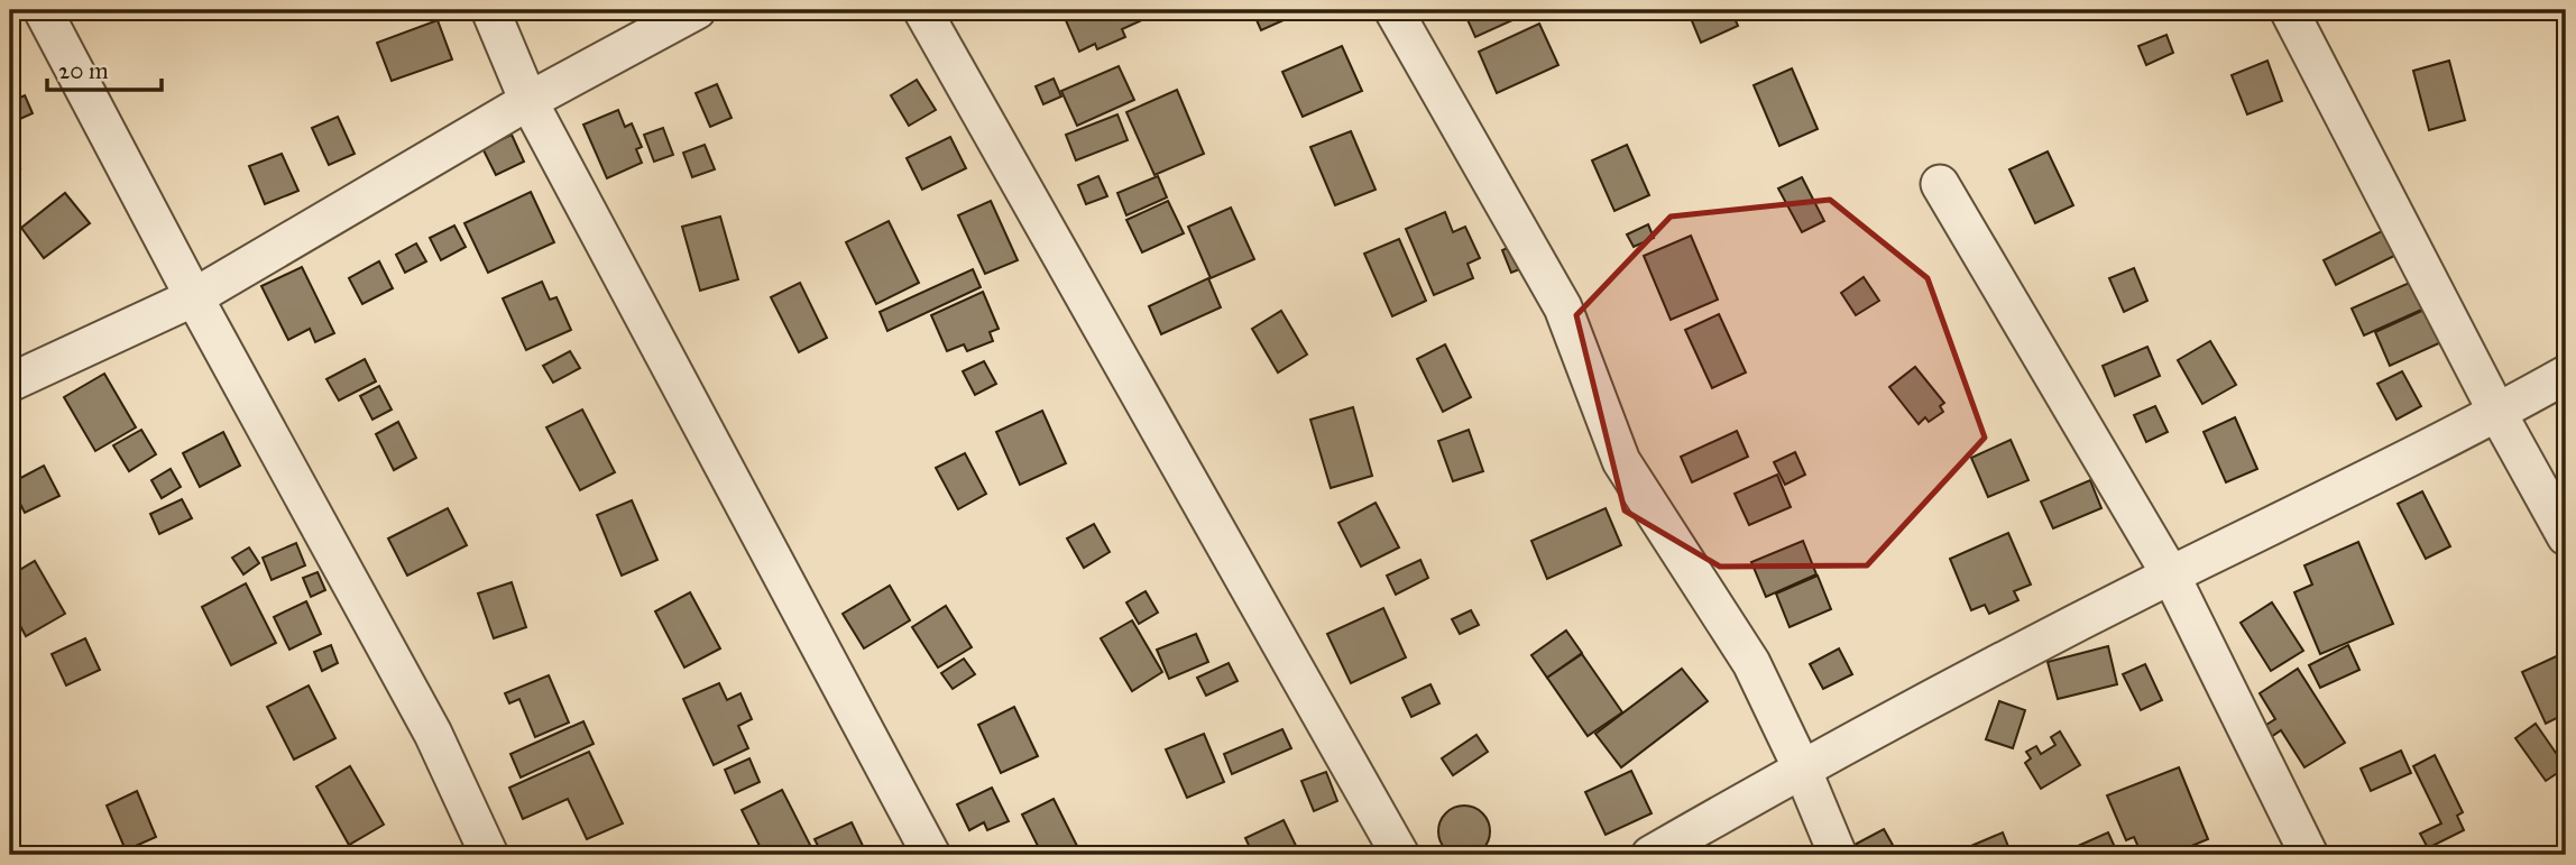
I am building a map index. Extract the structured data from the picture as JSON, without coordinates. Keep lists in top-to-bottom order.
{
  "scale_bar": "20 m"
}
